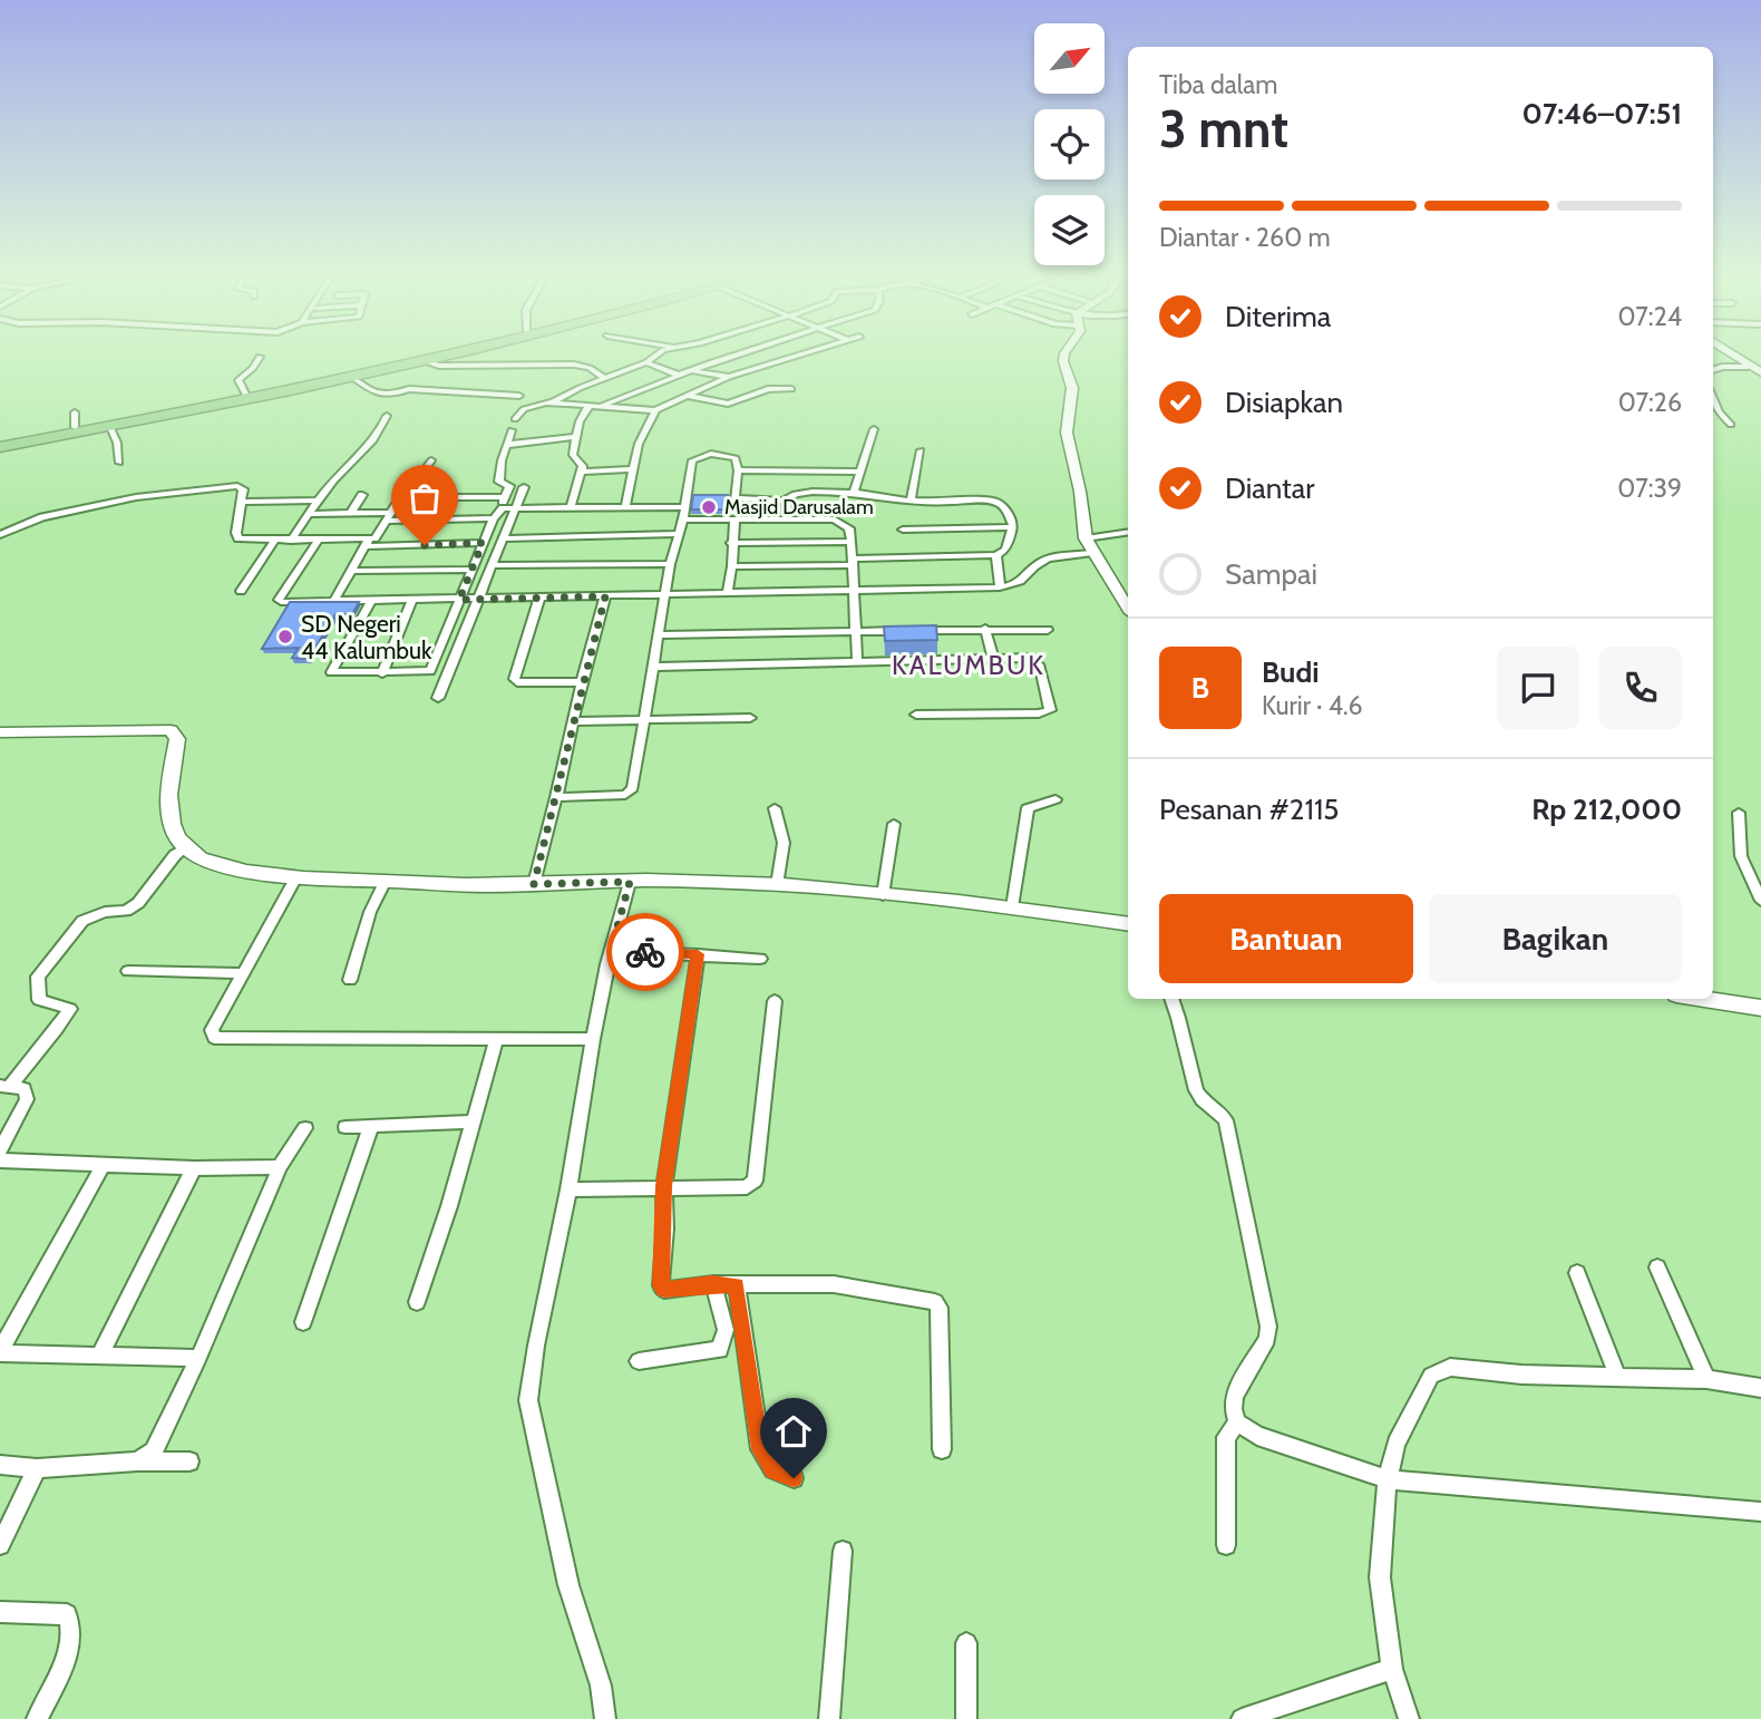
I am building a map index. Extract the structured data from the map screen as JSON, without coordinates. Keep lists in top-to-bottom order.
{
  "districts": ["KALUMBUK"],
  "places": ["Masjid Darusalam", "SD Negeri 44 Kalumbuk"],
  "north": "top right",
  "page": {
    "heading": ["3 mnt", "Tiba dalam", "07:46–07:51"],
    "panel": [
      "Budi",
      "Kurir · 4.6",
      "Pesanan #2115",
      "Rp 212,000"
    ],
    "bar": "Diantar · 260 m",
    "list": [
      ["Diterima", "07:24"],
      ["Disiapkan", "07:26"],
      ["Diantar", "07:39"],
      "Sampai"
    ],
    "round": "B",
    "buttons": ["Bantuan", "Bagikan"]
  }
}
